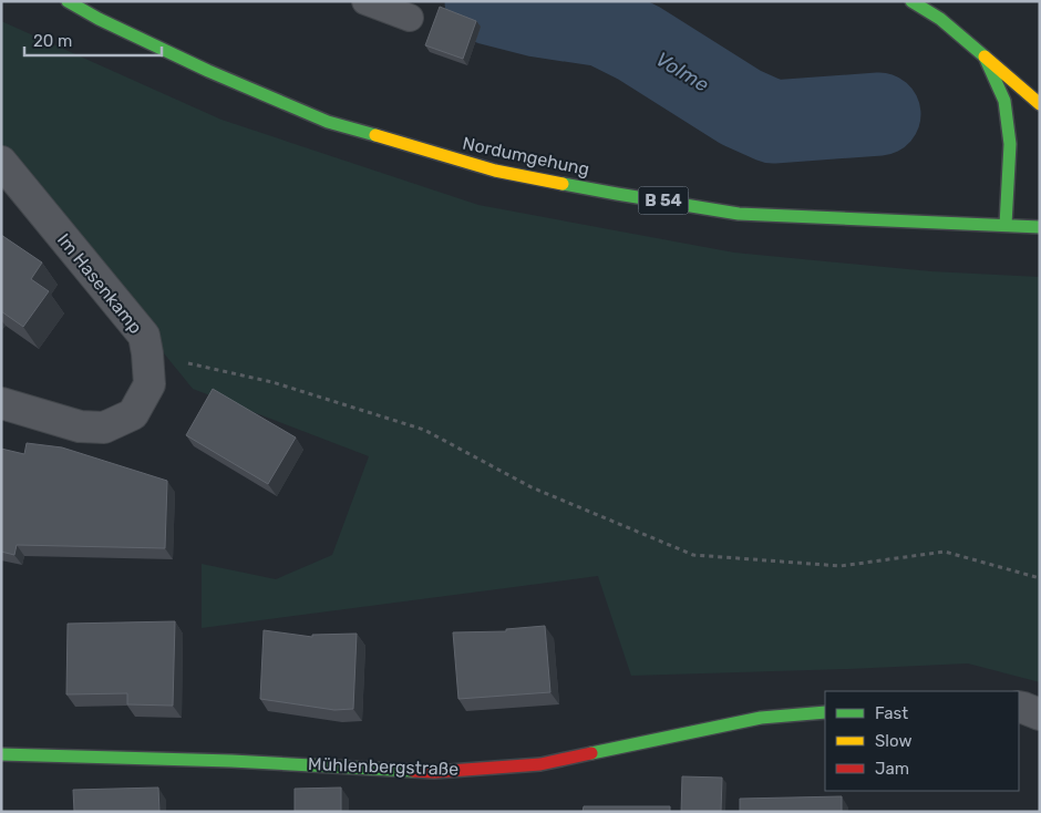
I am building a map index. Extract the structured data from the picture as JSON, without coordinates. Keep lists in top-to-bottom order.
{
  "streets": {
    "main road": ["Nordumgehung", "B 54", "Mühlenbergstraße"],
    "street": ["Im Hasenkamp"]
  },
  "crossings": [
    ["Nordumgehung", "B 54"]
  ],
  "water": ["Volme"],
  "legend": ["Fast", "Slow", "Jam"],
  "scale_bar": "20 m"
}
